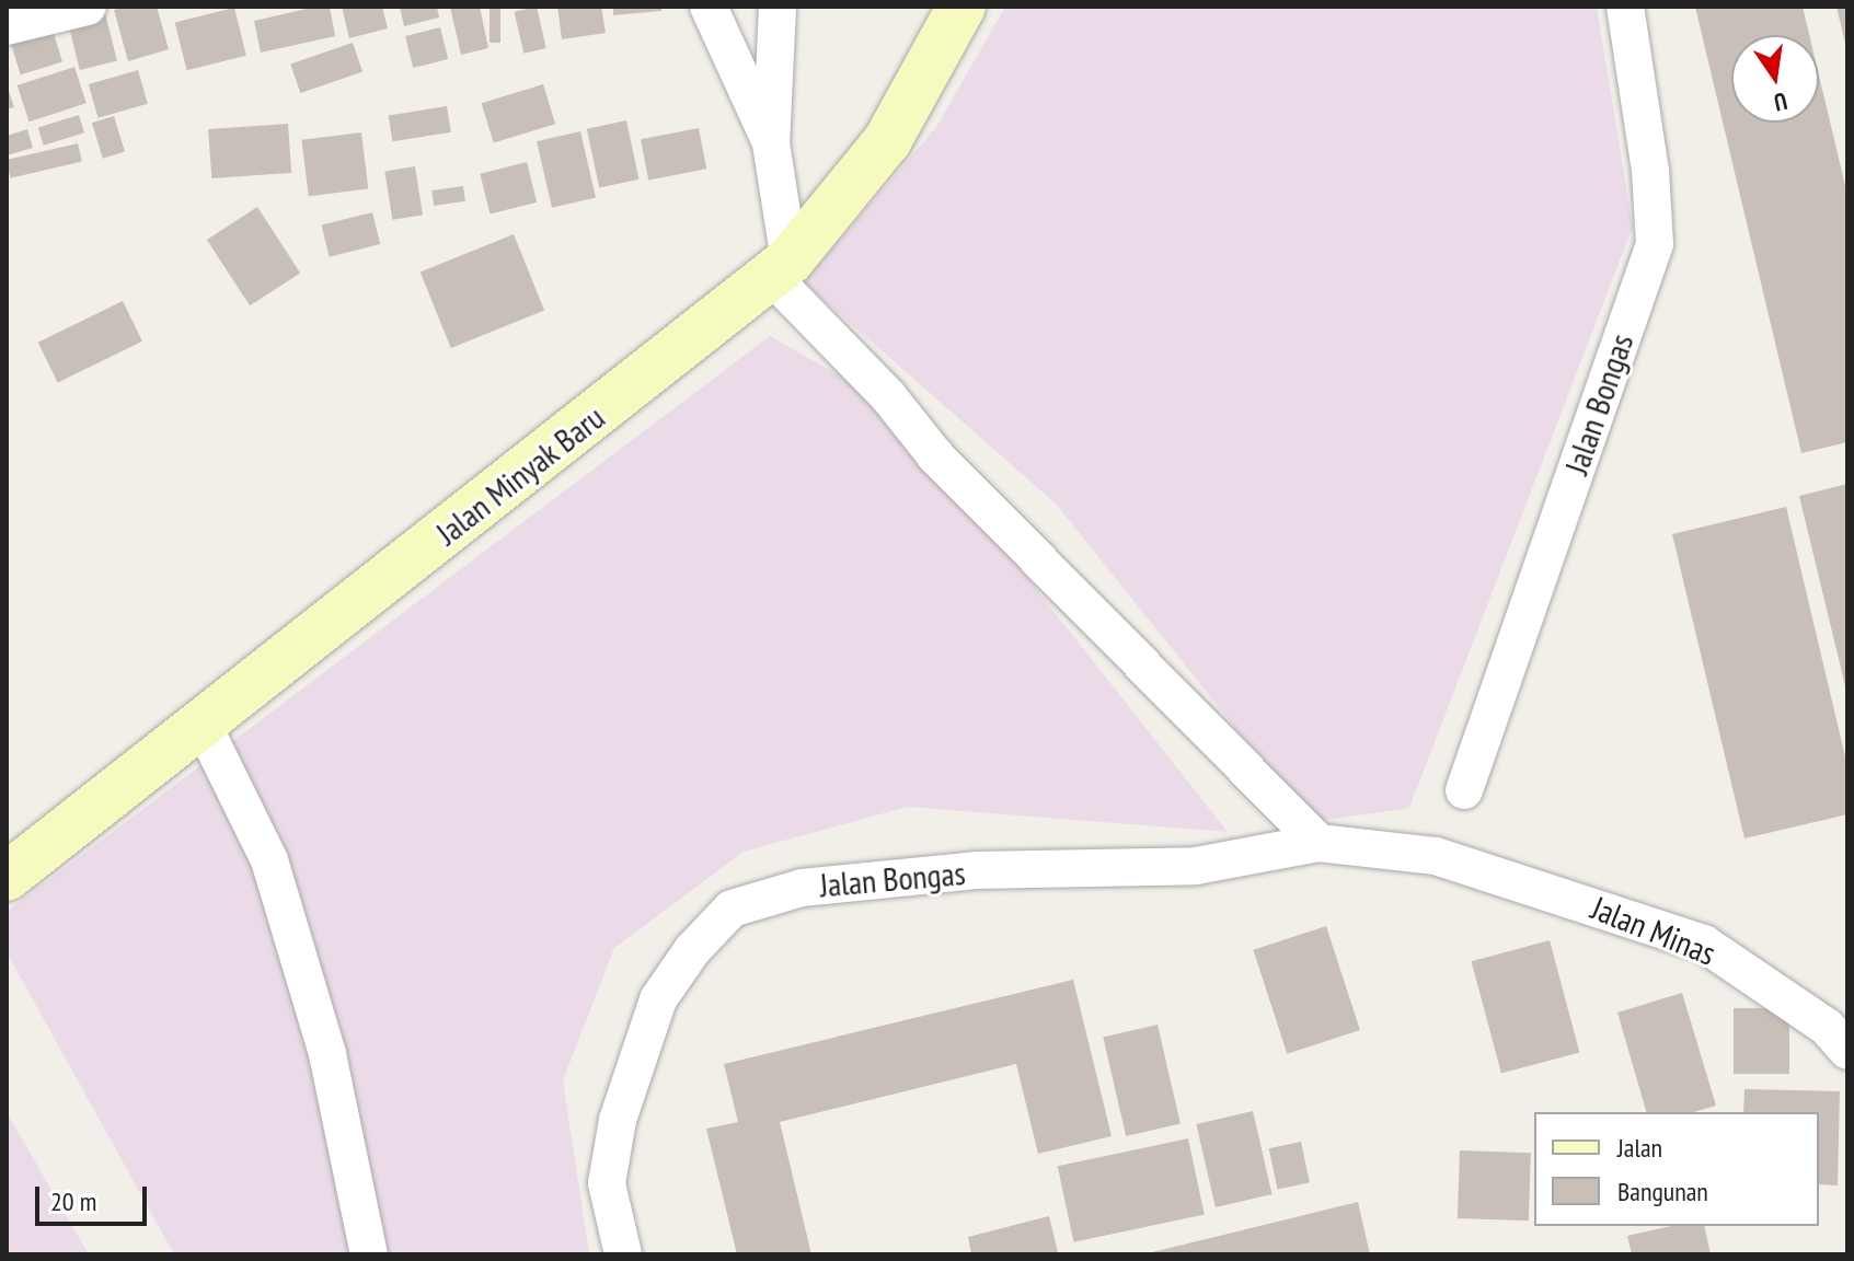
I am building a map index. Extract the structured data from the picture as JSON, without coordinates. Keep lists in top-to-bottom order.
{
  "streets": {
    "main road": ["Jalan Minyak Baru"],
    "street": ["Jalan Bongas", "Jalan Minas"]
  },
  "crossings": [
    ["Jalan Bongas", "Jalan Minas"]
  ],
  "legend": ["Jalan", "Bangunan"],
  "scale_bar": "20 m",
  "north": "bottom"
}
